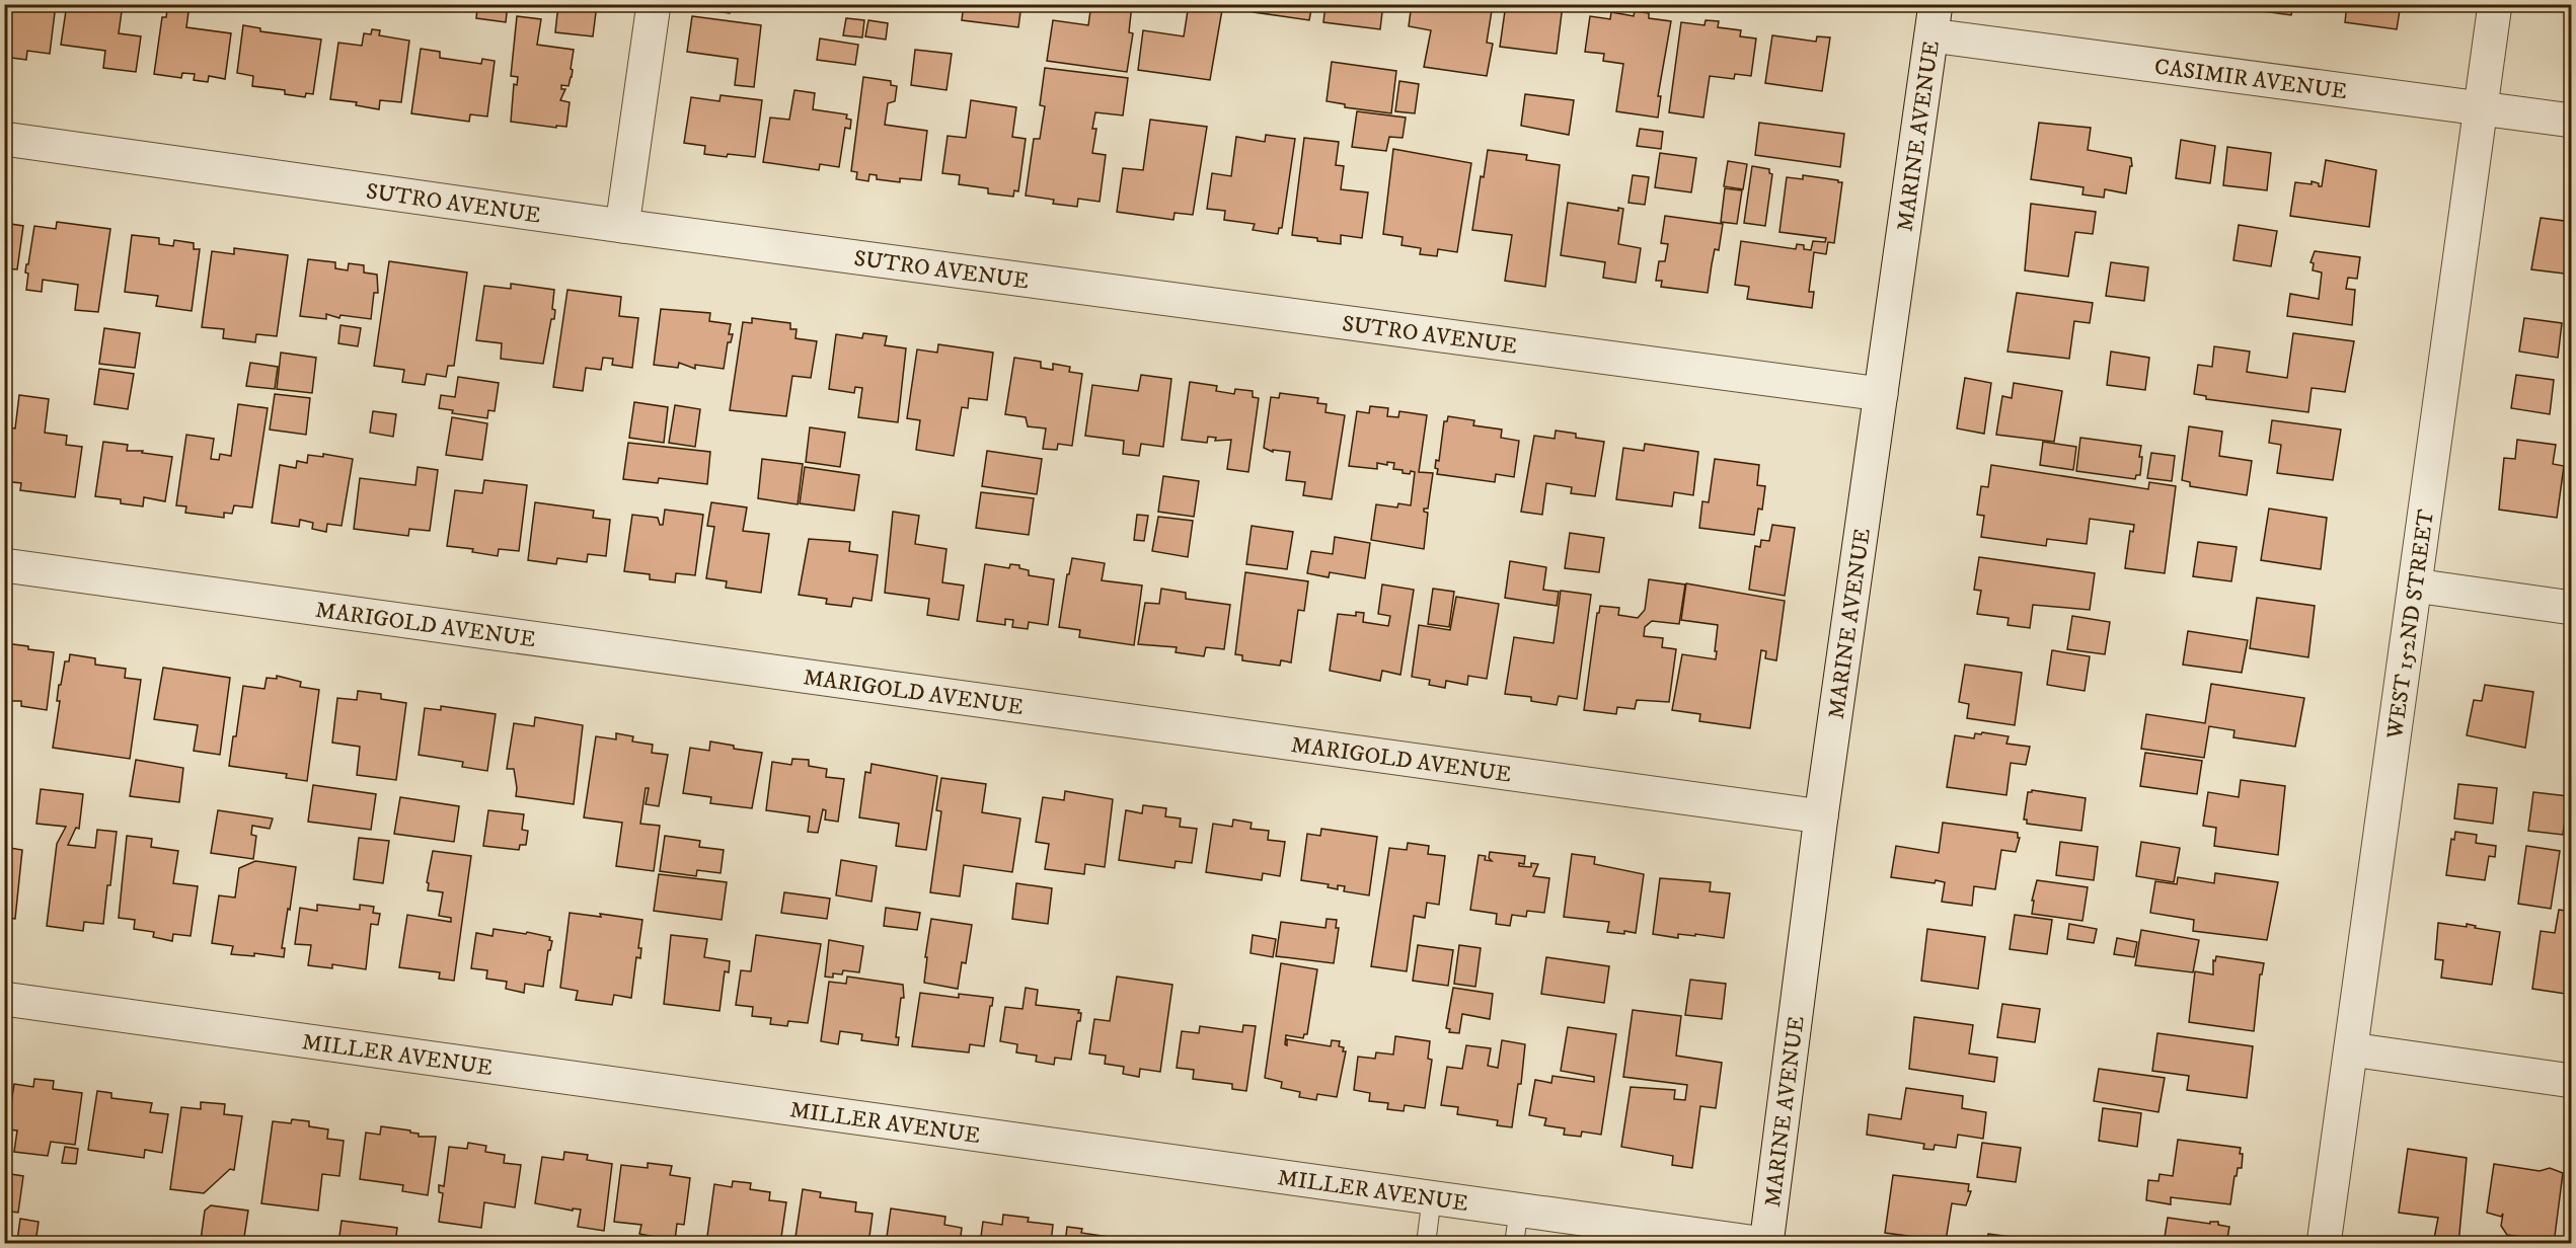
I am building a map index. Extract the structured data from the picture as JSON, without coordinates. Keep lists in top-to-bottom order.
{
  "streets": {
    "street": [
      "CASIMIR AVENUE",
      "MARINE AVENUE",
      "SUTRO AVENUE",
      "MARIGOLD AVENUE",
      "WEST 152ND STREET",
      "MILLER AVENUE"
    ]
  },
  "crossings": [
    ["CASIMIR AVENUE", "MARINE AVENUE"],
    ["CASIMIR AVENUE", "WEST 152ND STREET"],
    ["MARINE AVENUE", "SUTRO AVENUE"],
    ["MARINE AVENUE", "MARIGOLD AVENUE"],
    ["MARINE AVENUE", "MILLER AVENUE"]
  ]
}
